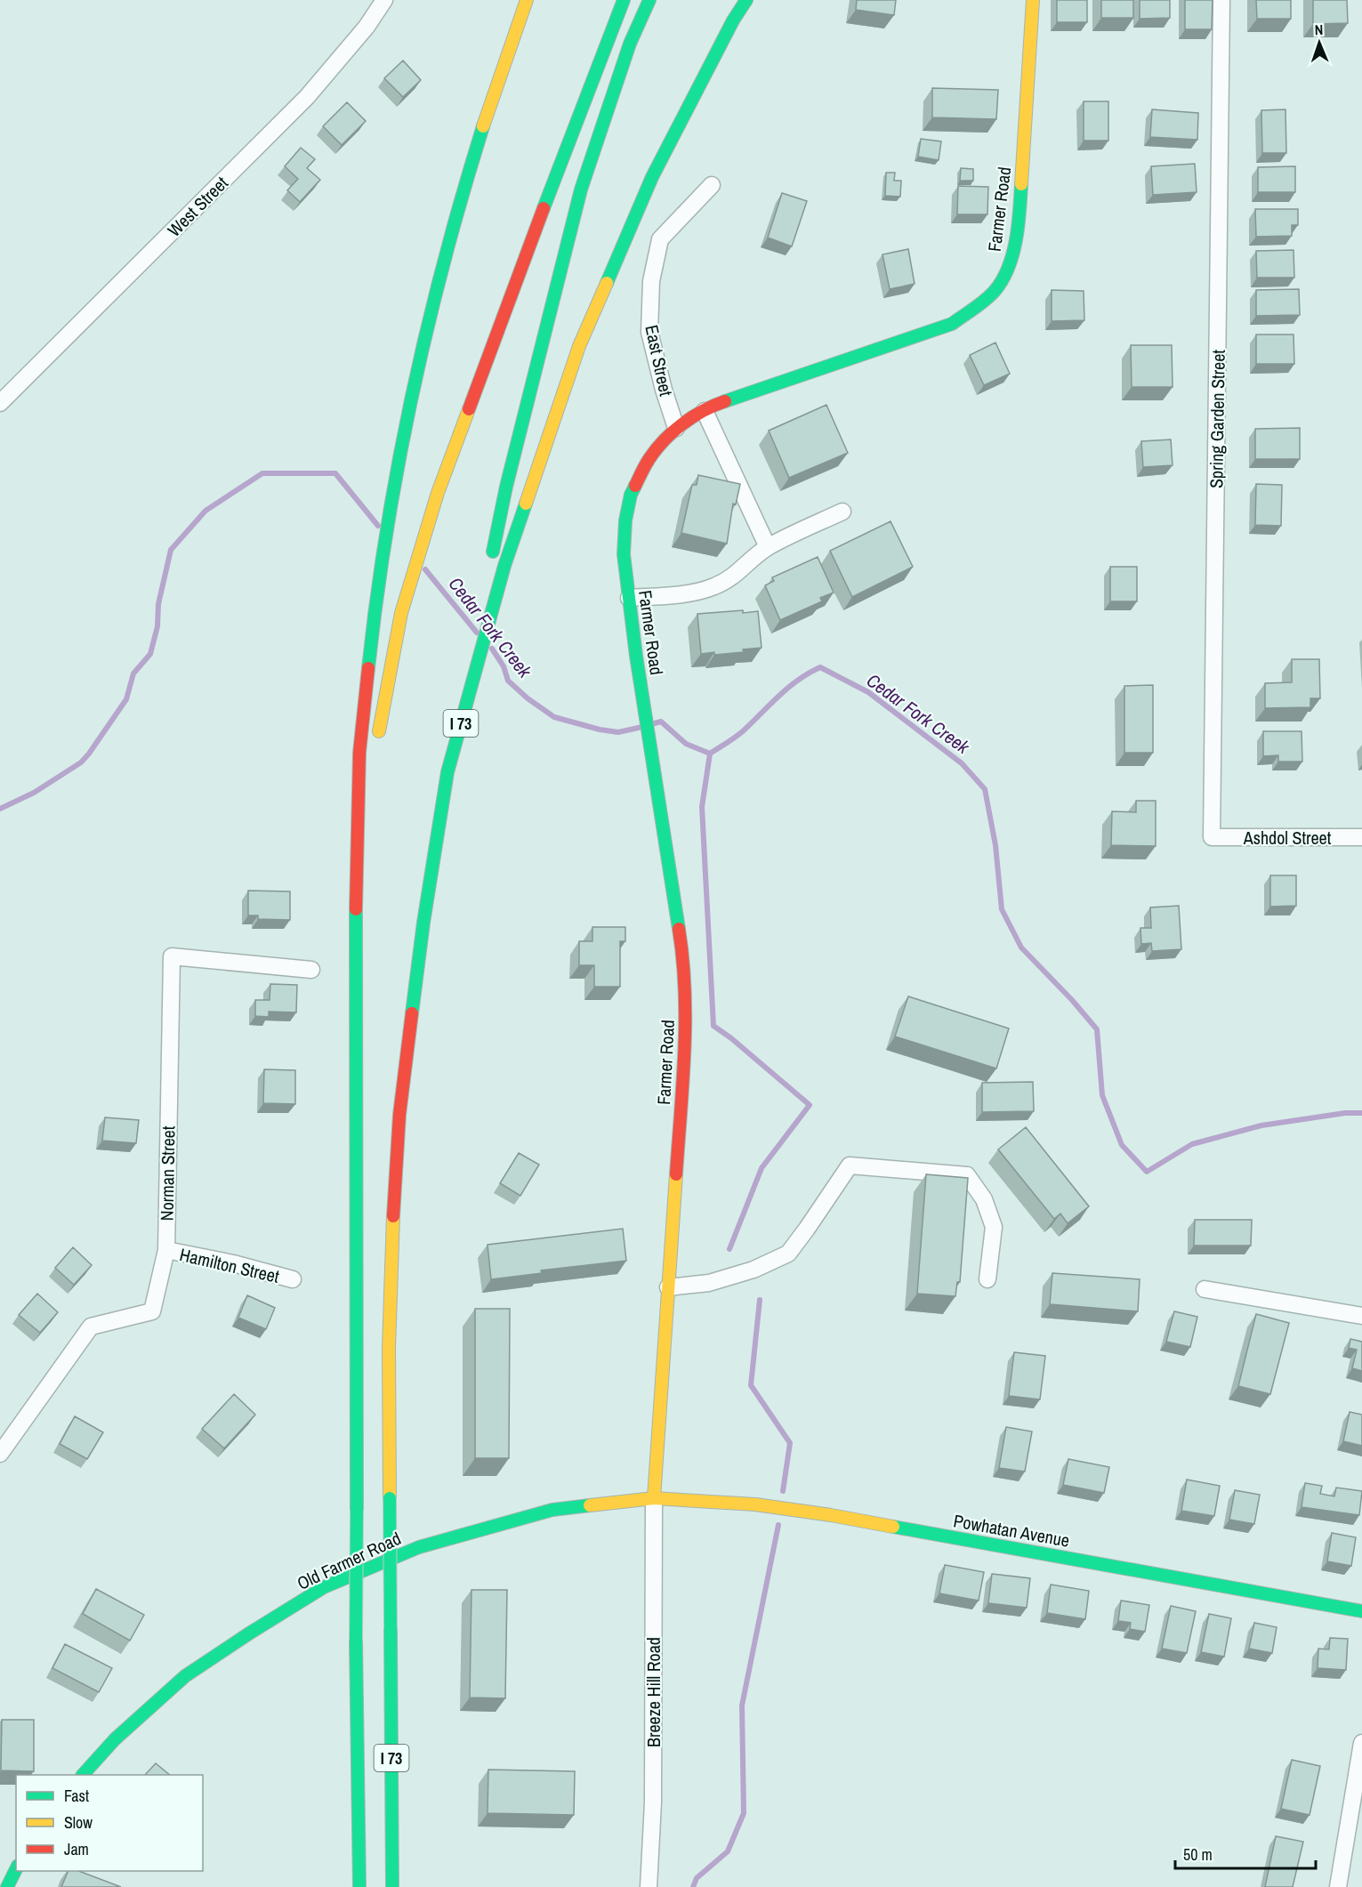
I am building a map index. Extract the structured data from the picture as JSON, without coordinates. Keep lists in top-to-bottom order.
{
  "streets": {
    "main road": [
      "Farmer Road",
      "I 73",
      "Powhatan Avenue",
      "Old Farmer Road"
    ],
    "street": [
      "West Street",
      "East Street",
      "Spring Garden Street",
      "Ashdol Street",
      "Norman Street",
      "Hamilton Street",
      "Breeze Hill Road"
    ]
  },
  "crossings": [
    ["Farmer Road", "East Street"],
    ["Farmer Road", "Powhatan Avenue"],
    ["Farmer Road", "Old Farmer Road"],
    ["Farmer Road", "Breeze Hill Road"],
    ["Spring Garden Street", "Ashdol Street"],
    ["Norman Street", "Hamilton Street"],
    ["Powhatan Avenue", "Old Farmer Road"],
    ["Powhatan Avenue", "Breeze Hill Road"],
    ["Old Farmer Road", "Breeze Hill Road"]
  ],
  "water": ["Cedar Fork Creek"],
  "legend": ["Fast", "Slow", "Jam"],
  "scale_bar": "50 m",
  "north": "top"
}
